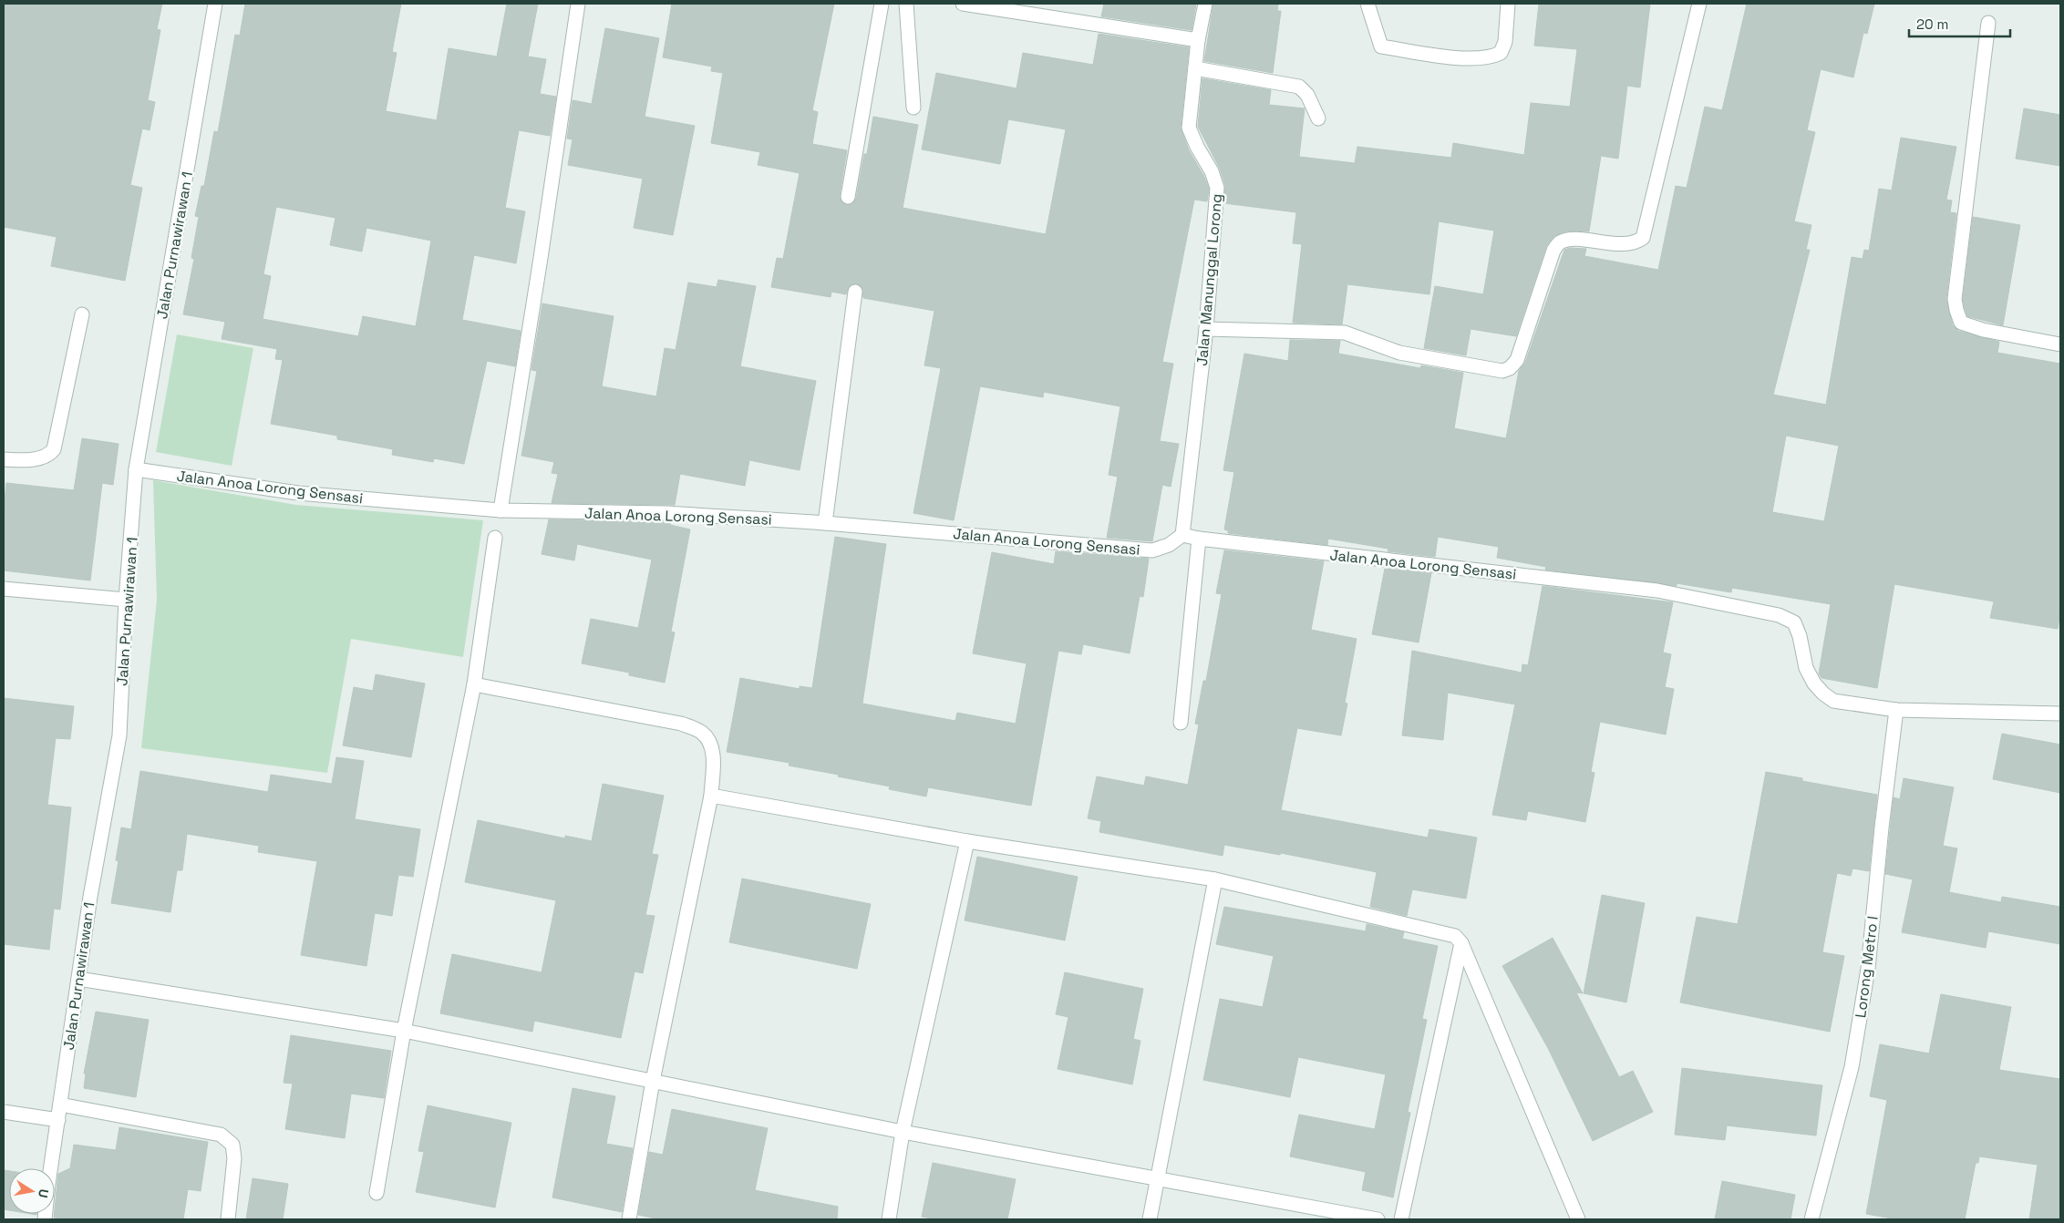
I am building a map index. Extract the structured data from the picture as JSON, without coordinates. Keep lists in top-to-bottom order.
{
  "streets": {
    "street": [
      "Jalan Purnawirawan 1",
      "Jalan Manunggal Lorong",
      "Jalan Anoa Lorong Sensasi",
      "Lorong Metro I"
    ]
  },
  "crossings": [
    ["Jalan Purnawirawan 1", "Jalan Anoa Lorong Sensasi"],
    ["Jalan Manunggal Lorong", "Jalan Anoa Lorong Sensasi"],
    ["Jalan Anoa Lorong Sensasi", "Lorong Metro I"]
  ],
  "scale_bar": "20 m",
  "north": "right"
}
